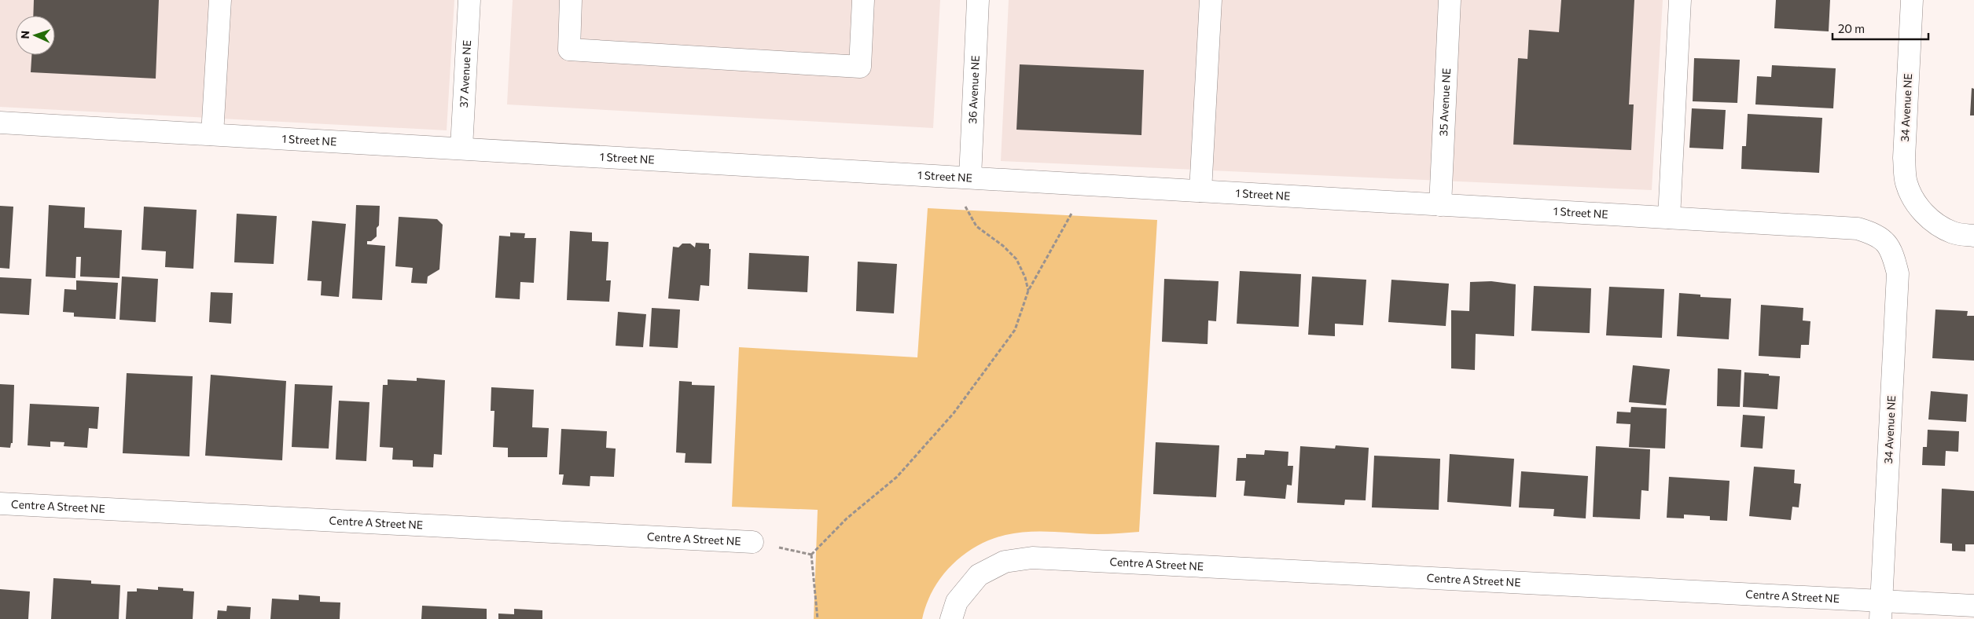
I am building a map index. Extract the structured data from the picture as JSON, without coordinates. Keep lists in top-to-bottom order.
{
  "streets": {
    "street": [
      "37 Avenue NE",
      "36 Avenue NE",
      "35 Avenue NE",
      "34 Avenue NE",
      "1 Street NE",
      "Centre A Street NE"
    ]
  },
  "crossings": [
    ["37 Avenue NE", "1 Street NE"],
    ["36 Avenue NE", "1 Street NE"],
    ["35 Avenue NE", "1 Street NE"],
    ["34 Avenue NE", "1 Street NE"],
    ["34 Avenue NE", "Centre A Street NE"]
  ],
  "scale_bar": "20 m",
  "north": "left"
}
